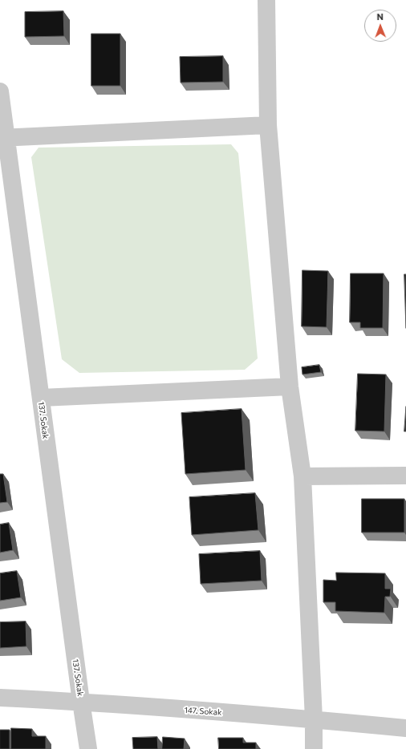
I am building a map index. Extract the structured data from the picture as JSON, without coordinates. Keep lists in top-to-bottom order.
{
  "streets": {
    "street": ["137. Sokak", "147. Sokak"]
  },
  "crossings": [
    ["137. Sokak", "147. Sokak"]
  ],
  "north": "top"
}
